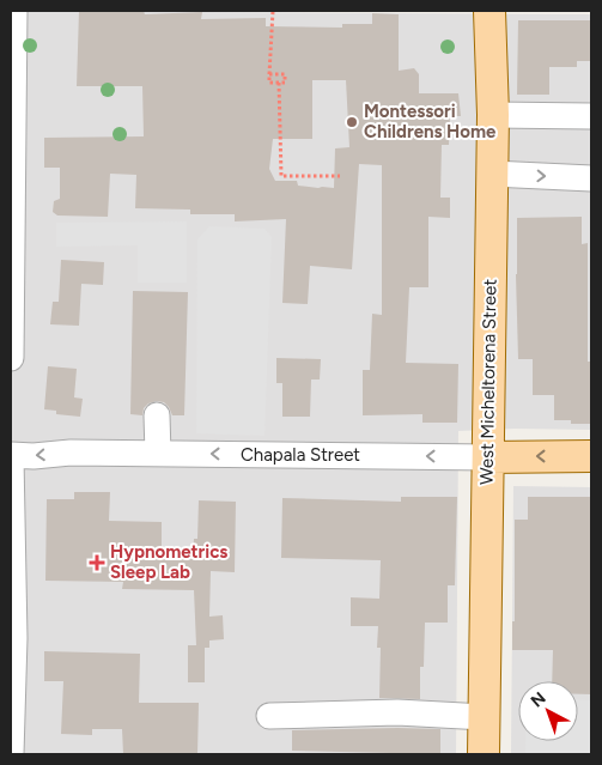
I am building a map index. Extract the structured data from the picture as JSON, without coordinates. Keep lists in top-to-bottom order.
{
  "streets": {
    "main road": ["West Micheltorena Street", "Chapala Street"]
  },
  "crossings": [
    ["West Micheltorena Street", "Chapala Street"]
  ],
  "one_way": ["Chapala Street"],
  "places": {
    "other": ["Montessori Childrens Home"],
    "health": ["Hypnometrics Sleep Lab"]
  },
  "north": "top left"
}
